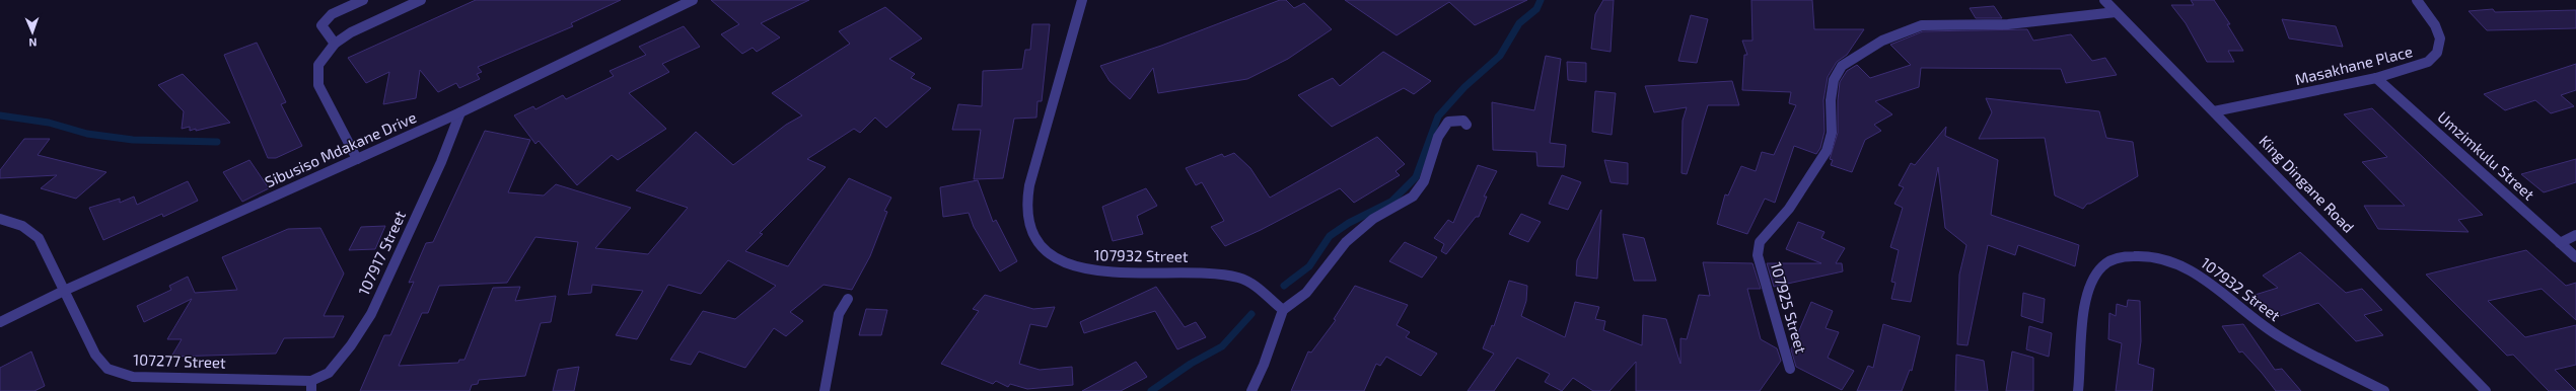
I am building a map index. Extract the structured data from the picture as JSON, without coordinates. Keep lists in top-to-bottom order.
{
  "streets": {
    "street": [
      "Masakhane Place",
      "Sibusiso Mdakane Drive",
      "Umzimkulu Street",
      "King Dingane Road",
      "107917 Street",
      "107932 Street",
      "107925 Street",
      "107277 Street"
    ]
  },
  "crossings": [
    ["Masakhane Place", "Umzimkulu Street"],
    ["Masakhane Place", "King Dingane Road"],
    ["Sibusiso Mdakane Drive", "107917 Street"],
    ["Sibusiso Mdakane Drive", "107277 Street"],
    ["King Dingane Road", "107925 Street"],
    ["107917 Street", "107277 Street"]
  ],
  "north": "bottom"
}
